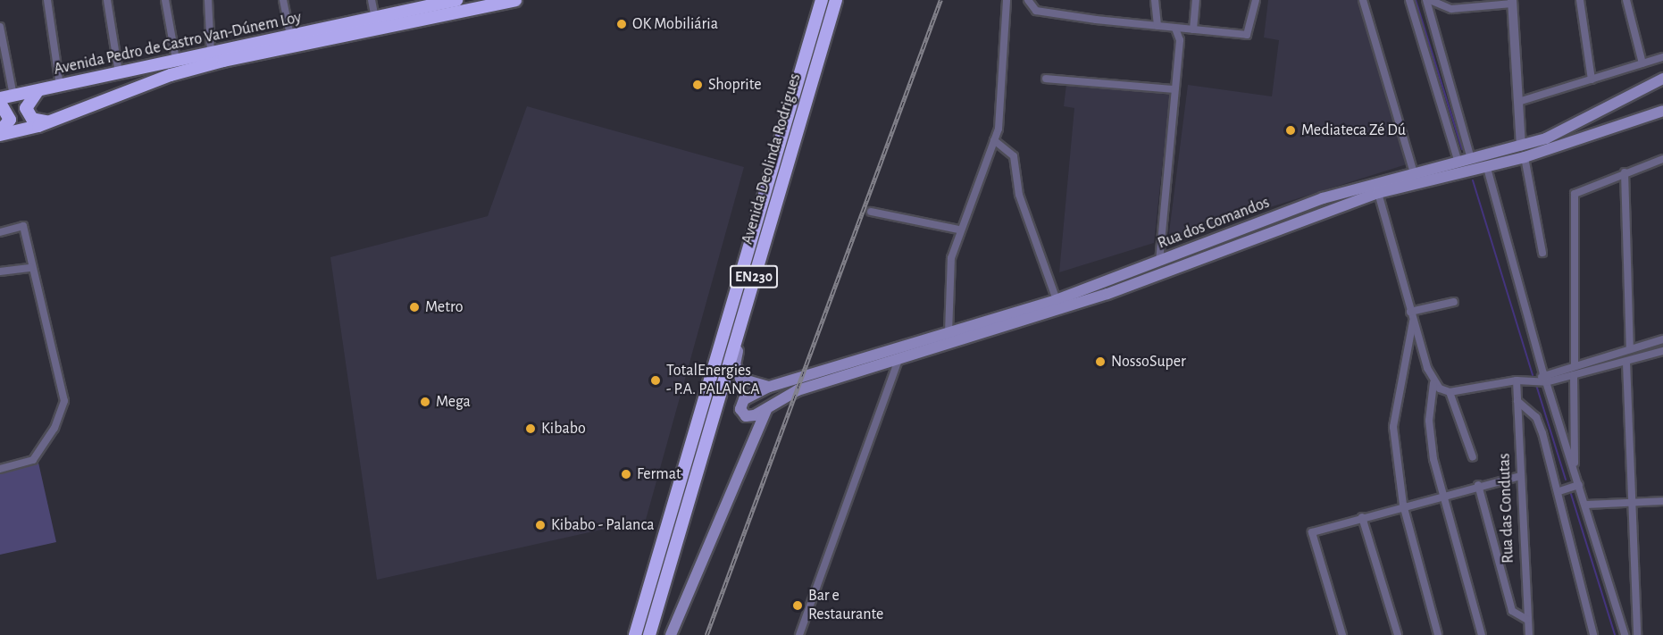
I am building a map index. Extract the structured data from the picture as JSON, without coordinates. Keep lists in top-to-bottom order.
{
  "streets": {
    "highway": ["Avenida Pedro de Castro Van-Dúnem Loy", "Avenida Deolinda Rodrigues", "EN230"],
    "main road": ["Rua dos Comandos"],
    "street": ["Rua das Condutas"]
  },
  "places": [
    "OK Mobiliária",
    "Shoprite",
    "Mediateca Zé Dú",
    "Metro",
    "NossoSuper",
    "TotalEnergies - P.A. PALANCA",
    "Mega",
    "Kibabo",
    "Fermat",
    "Kibabo - Palanca",
    "Bar e Restaurante"
  ]
}
